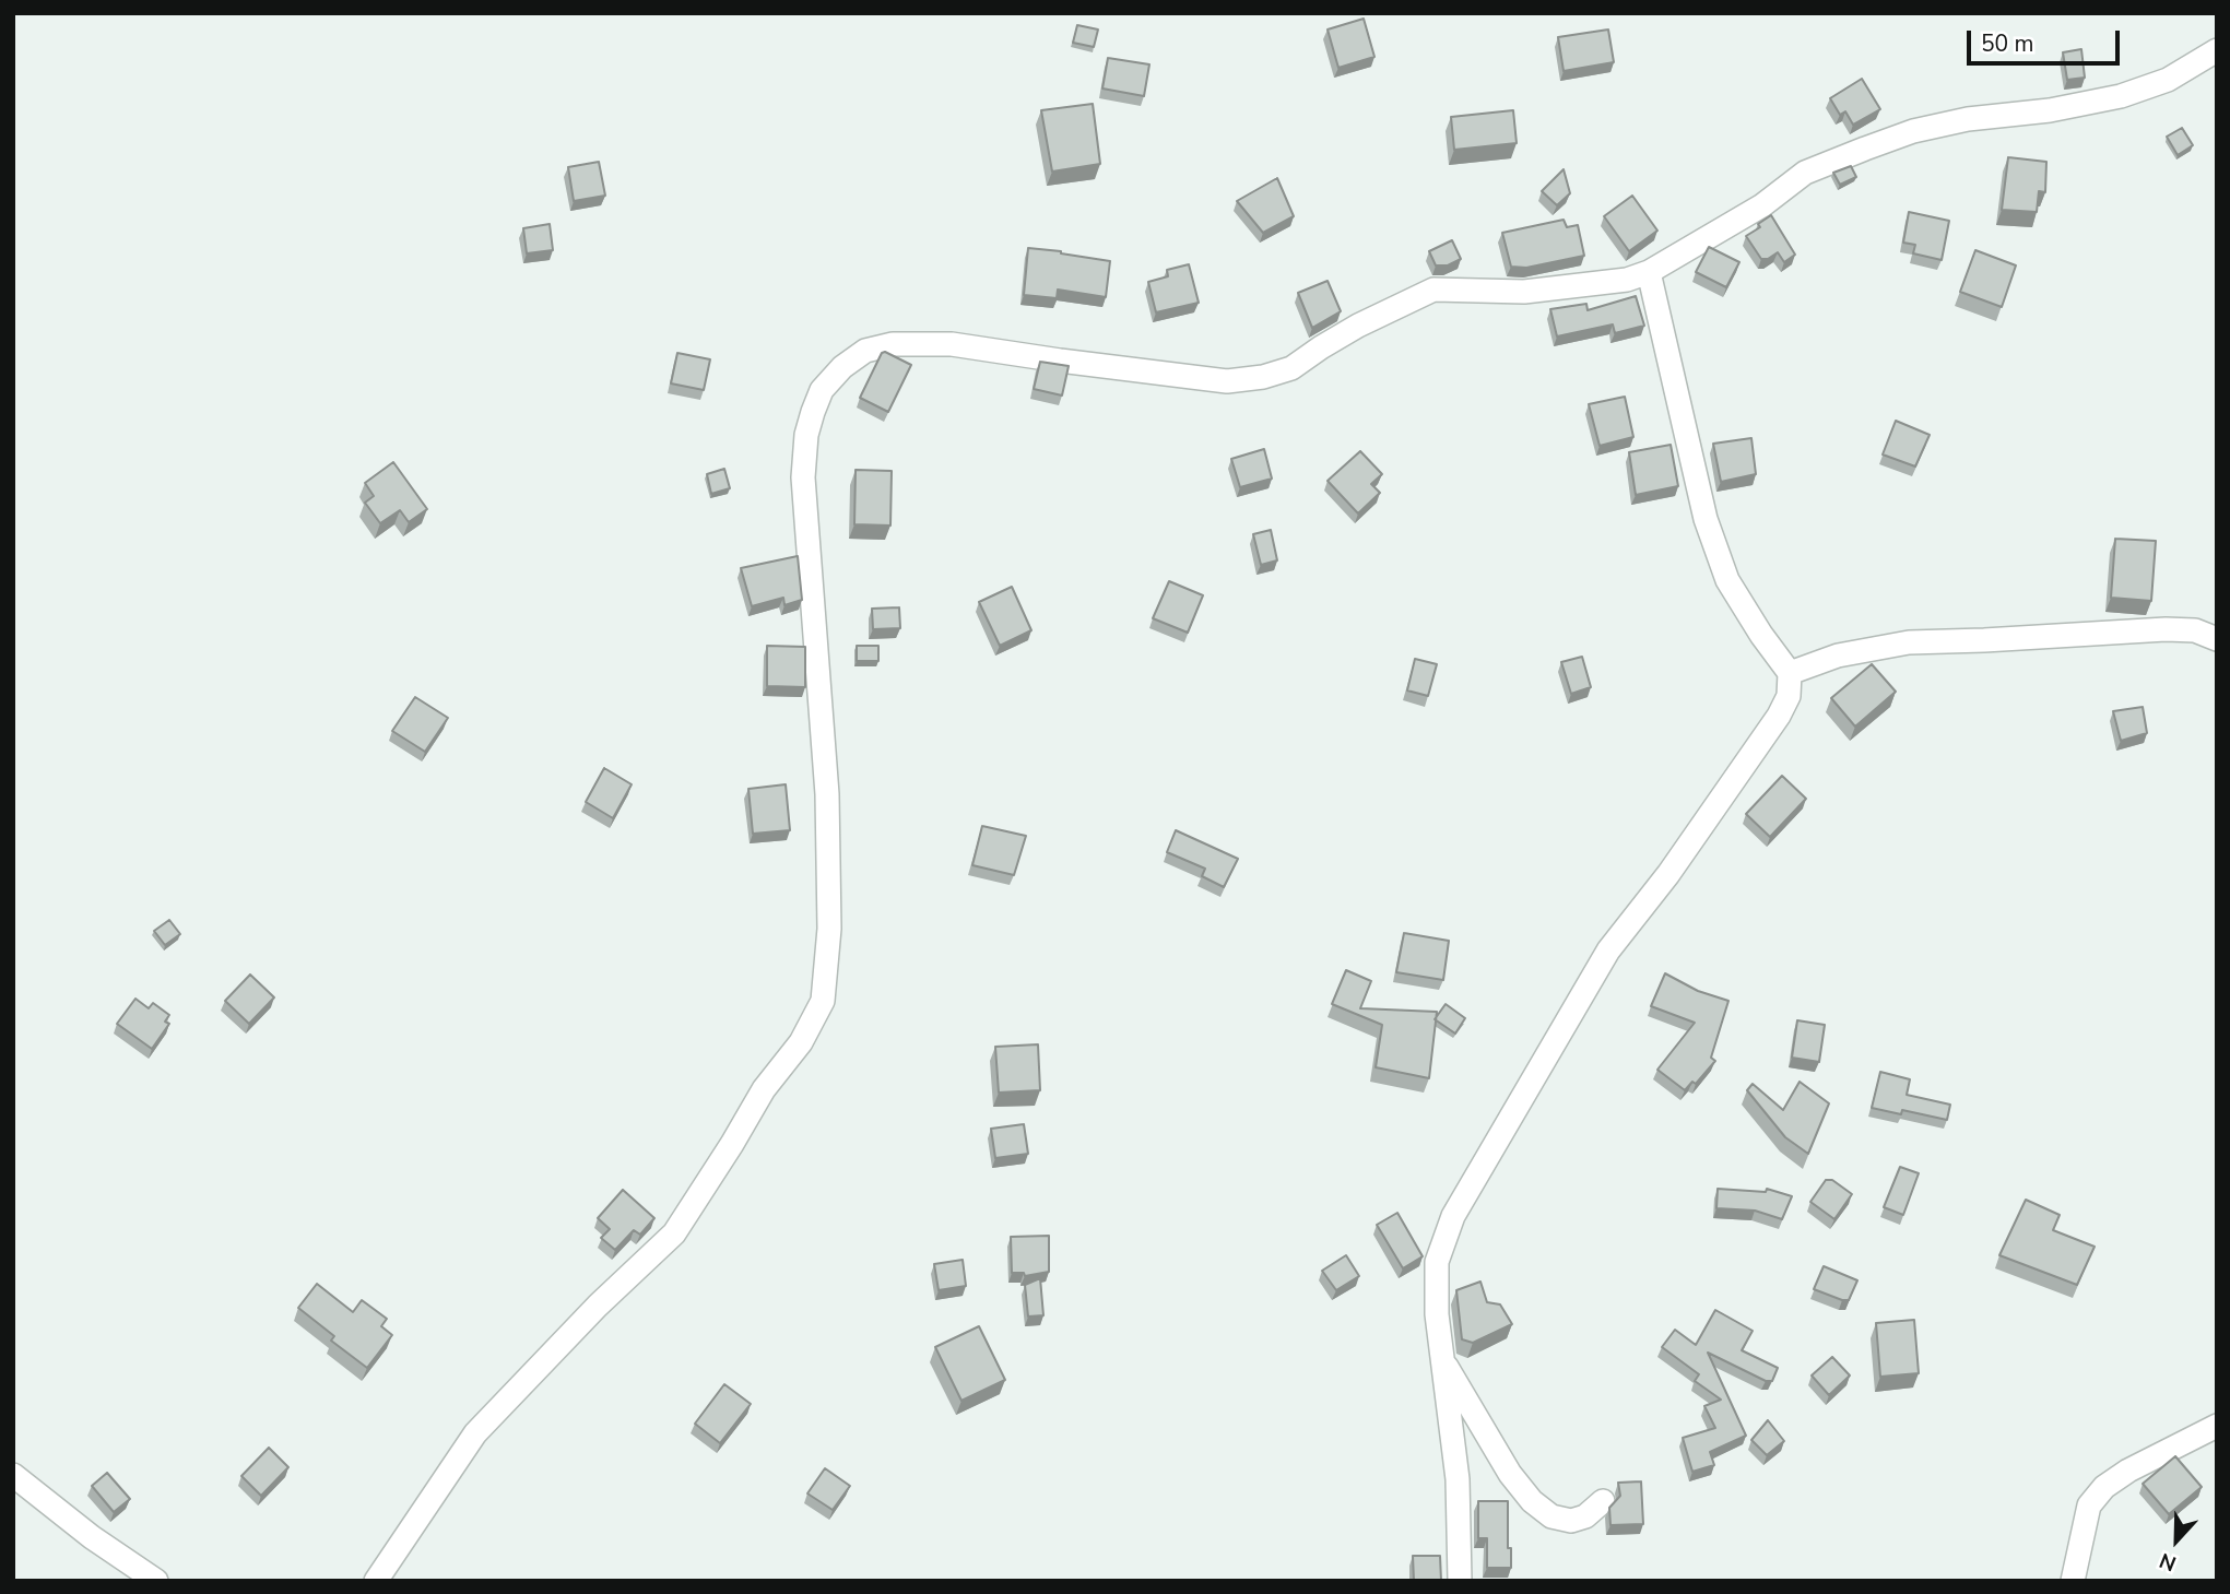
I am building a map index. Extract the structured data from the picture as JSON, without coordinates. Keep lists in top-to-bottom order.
{
  "scale_bar": "50 m",
  "north": "bottom"
}
